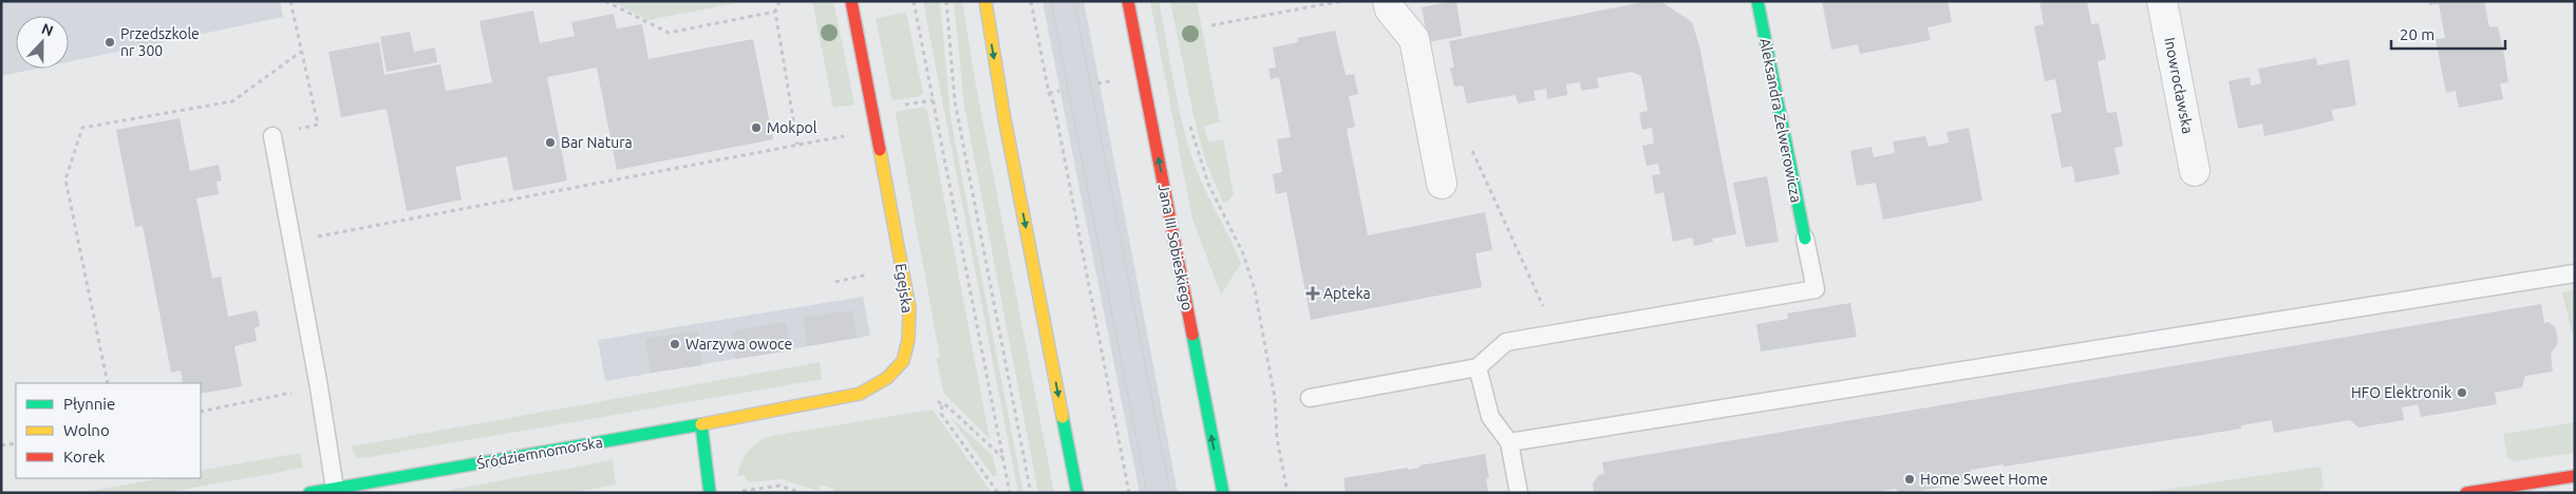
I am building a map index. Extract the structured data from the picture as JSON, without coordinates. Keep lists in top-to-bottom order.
{
  "streets": {
    "street": [
      "Inowrocławska",
      "Aleksandra Zelwerowicza",
      "Jana III Sobieskiego",
      "Egejska",
      "Śródziemnomorska"
    ]
  },
  "crossings": [
    ["Egejska", "Śródziemnomorska"]
  ],
  "one_way": ["Jana III Sobieskiego"],
  "places": {
    "other": [
      "Przedszkole nr 300",
      "Mokpol",
      "Bar Natura",
      "Warzywa owoce",
      "HFO Elektronik",
      "Home Sweet Home"
    ],
    "health": ["Apteka"]
  },
  "legend": ["Płynnie", "Wolno", "Korek"],
  "scale_bar": "20 m",
  "north": "top"
}
